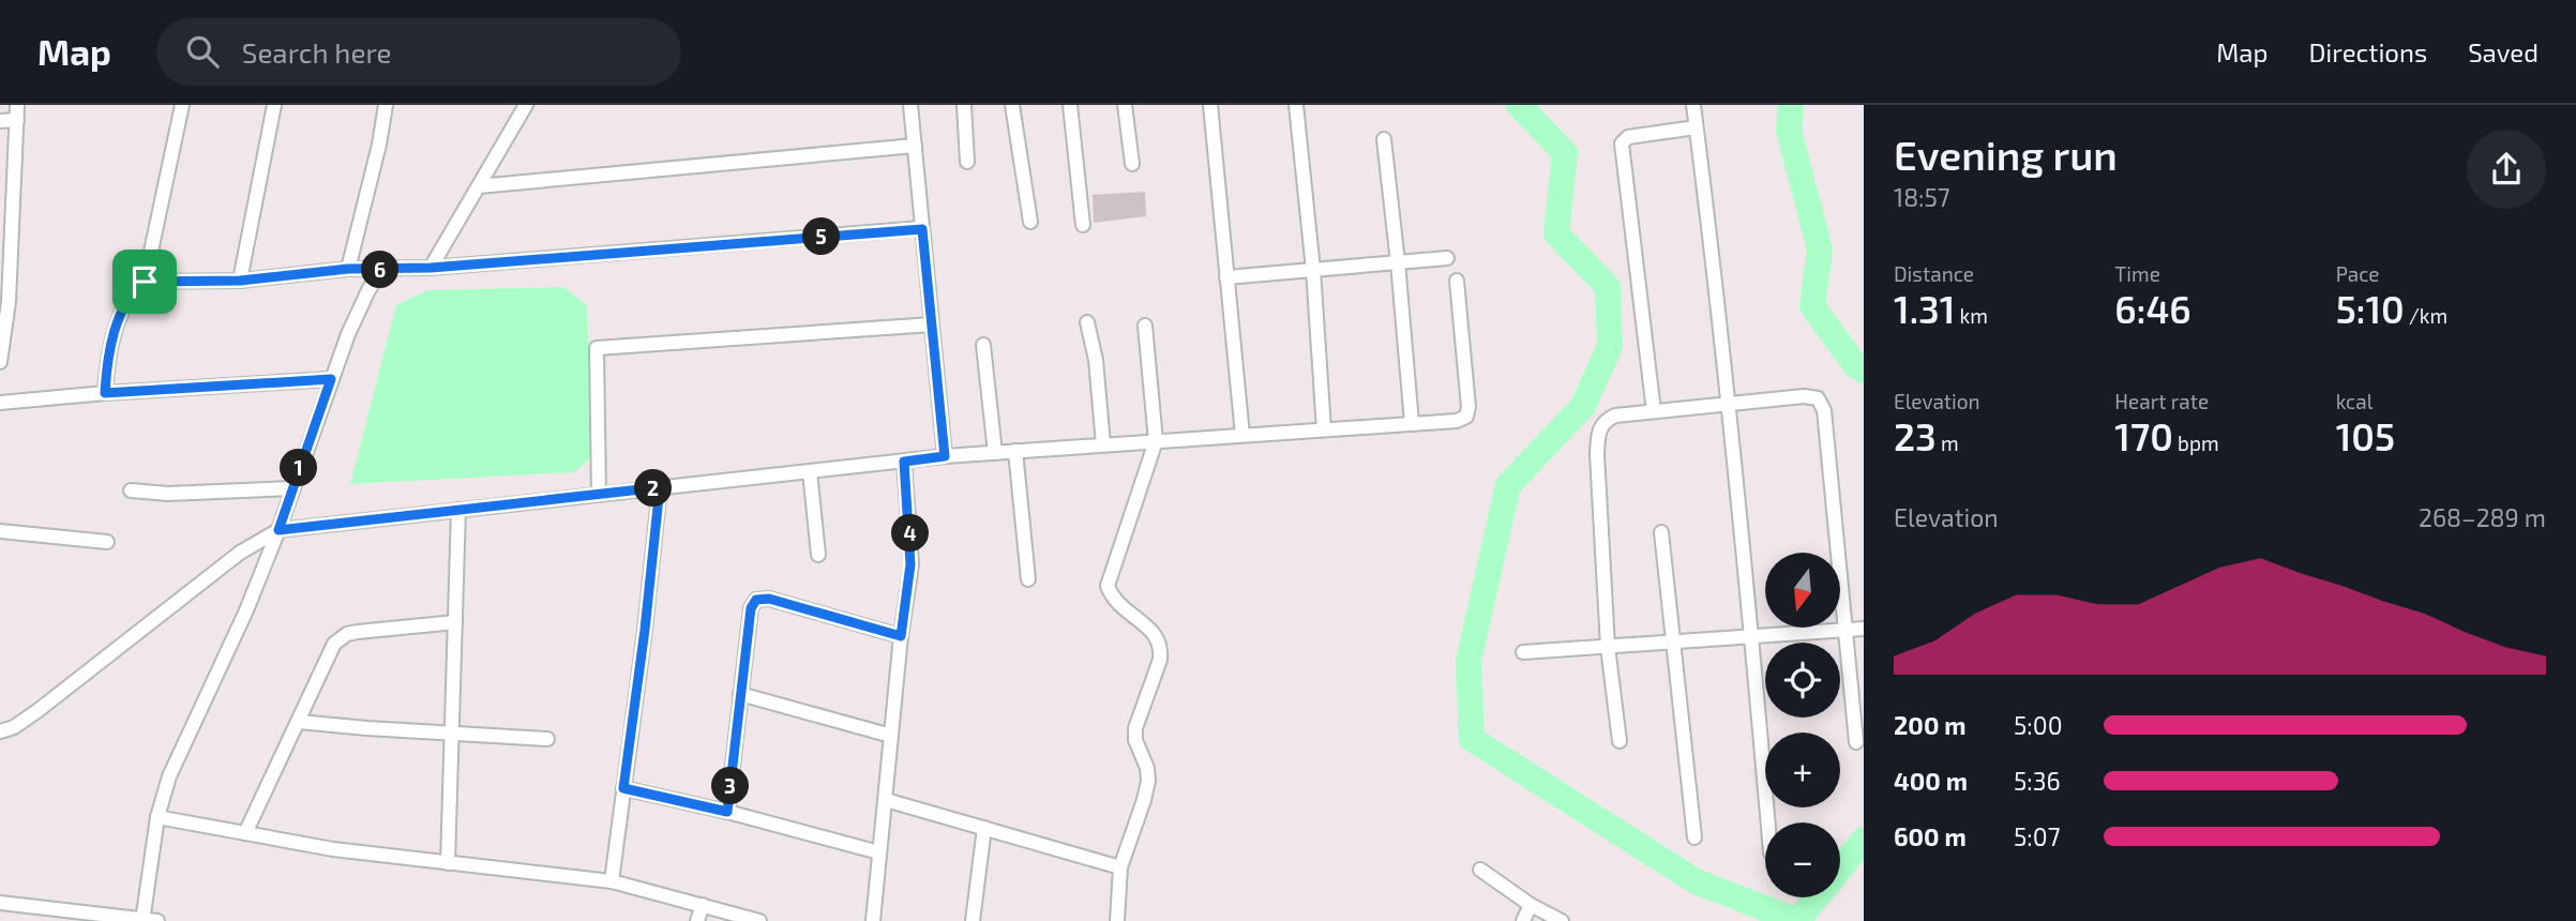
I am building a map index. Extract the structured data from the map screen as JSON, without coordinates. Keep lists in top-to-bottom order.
{
  "north": "bottom",
  "page": {
    "header": "Map",
    "search": "Search here",
    "nav": ["Map", "Directions", "Saved"],
    "heading": ["Evening run", "18:57"],
    "pins": [
      "5",
      "6",
      "1",
      "2",
      "4",
      "3"
    ],
    "stats": [
      ["Distance", "1.31 km"],
      ["Time", "6:46"],
      ["Pace", "5:10 /km"],
      ["Elevation", "23 m"],
      ["Heart rate", "170 bpm"],
      ["kcal", "105"]
    ],
    "chart": ["Elevation", "268–289 m"],
    "map_buttons": ["+", "−"],
    "list": [
      {
        "name": "200 m",
        "note": "5:00"
      },
      {
        "name": "400 m",
        "note": "5:36"
      },
      {
        "name": "600 m",
        "note": "5:07"
      }
    ]
  }
}
